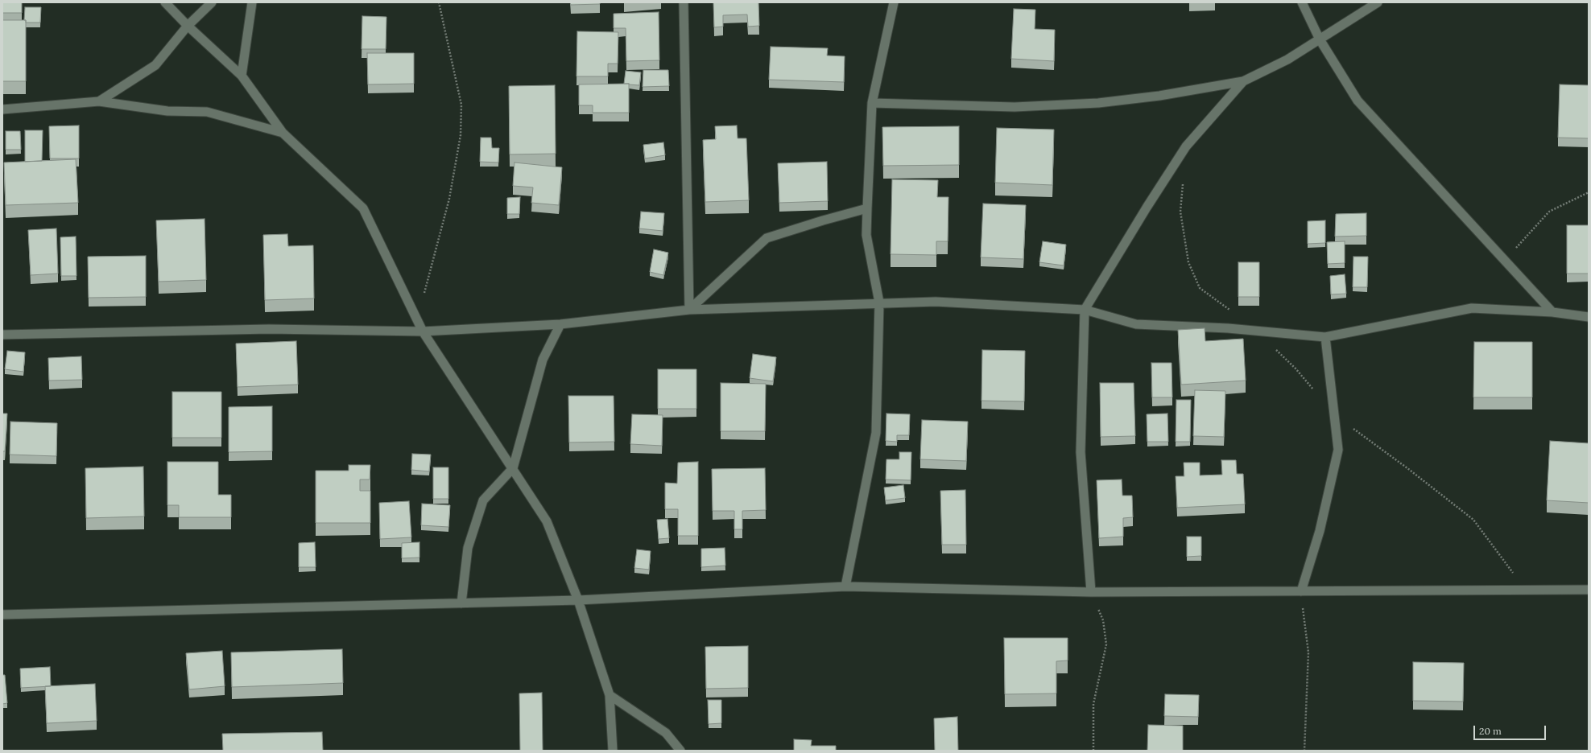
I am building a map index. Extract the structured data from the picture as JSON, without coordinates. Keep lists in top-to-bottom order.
{
  "scale_bar": "20 m"
}
